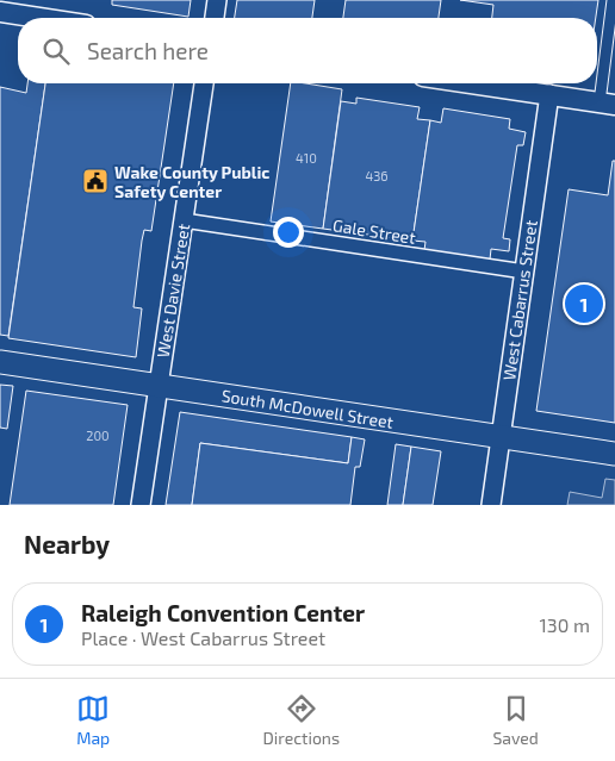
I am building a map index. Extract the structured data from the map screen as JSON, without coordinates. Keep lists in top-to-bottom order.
{
  "streets": {
    "main road": ["South McDowell Street"],
    "street": ["Gale Street", "West Davie Street", "West Cabarrus Street"]
  },
  "crossings": [
    ["Gale Street", "West Davie Street"],
    ["Gale Street", "West Cabarrus Street"],
    ["West Davie Street", "South McDowell Street"],
    ["West Cabarrus Street", "South McDowell Street"]
  ],
  "places": {
    "public building": ["Wake County Public Safety Center"]
  },
  "house_numbers": ["410", "436", "200"],
  "page": {
    "search": "Search here",
    "pins": "1",
    "heading": "Nearby",
    "list": [
      {
        "mark": "1",
        "name": "Raleigh Convention Center",
        "note": "Place · West Cabarrus Street",
        "value": "130 m"
      }
    ],
    "nav": ["Map", "Directions", "Saved"]
  }
}
